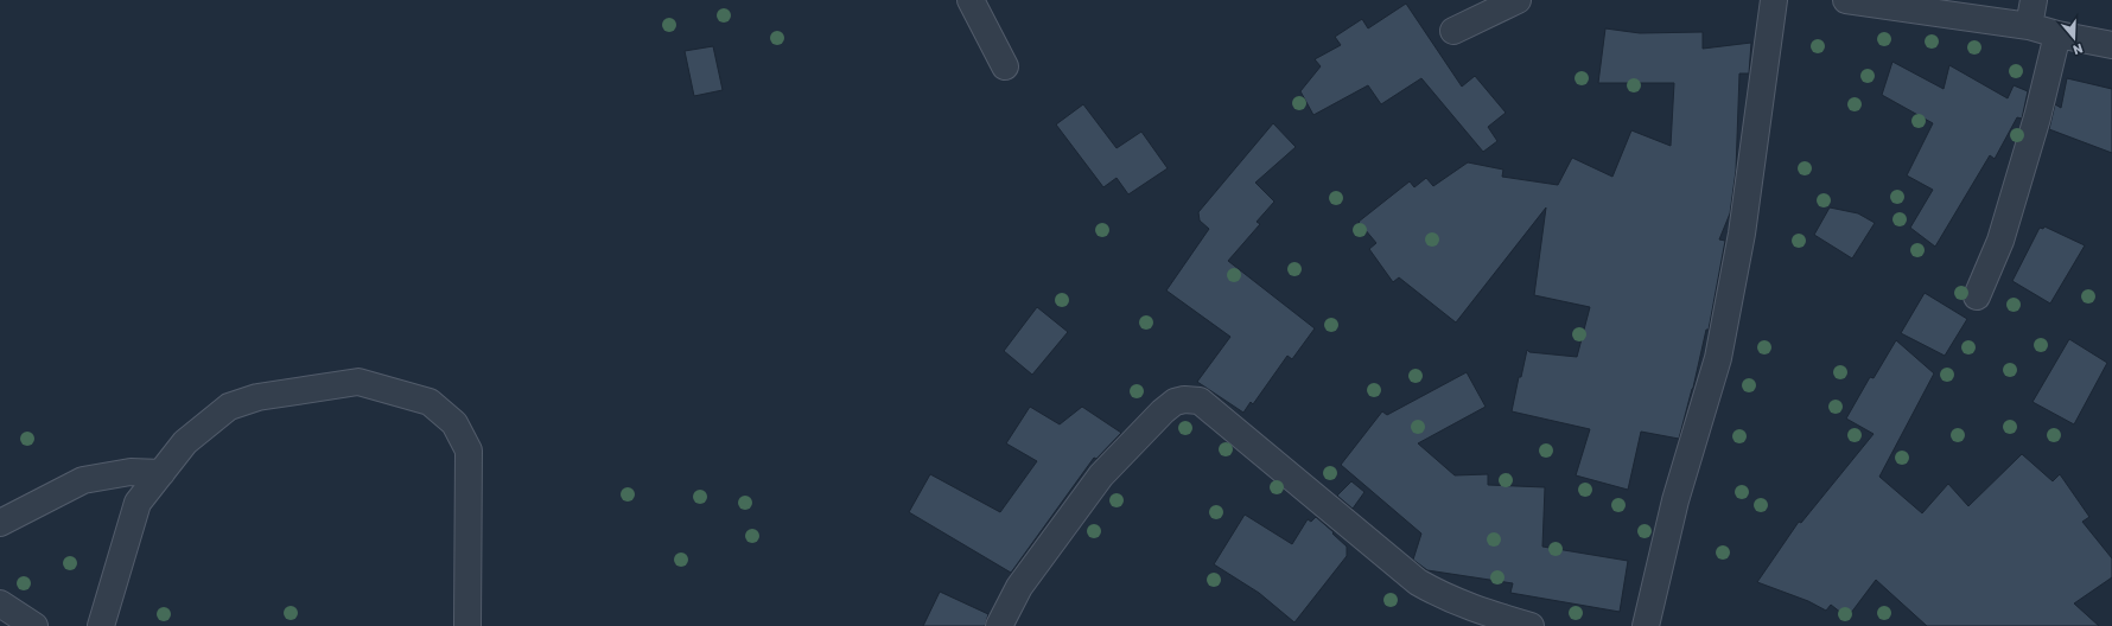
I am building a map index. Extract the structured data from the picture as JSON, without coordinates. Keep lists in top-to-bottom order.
{
  "north": "bottom"
}
